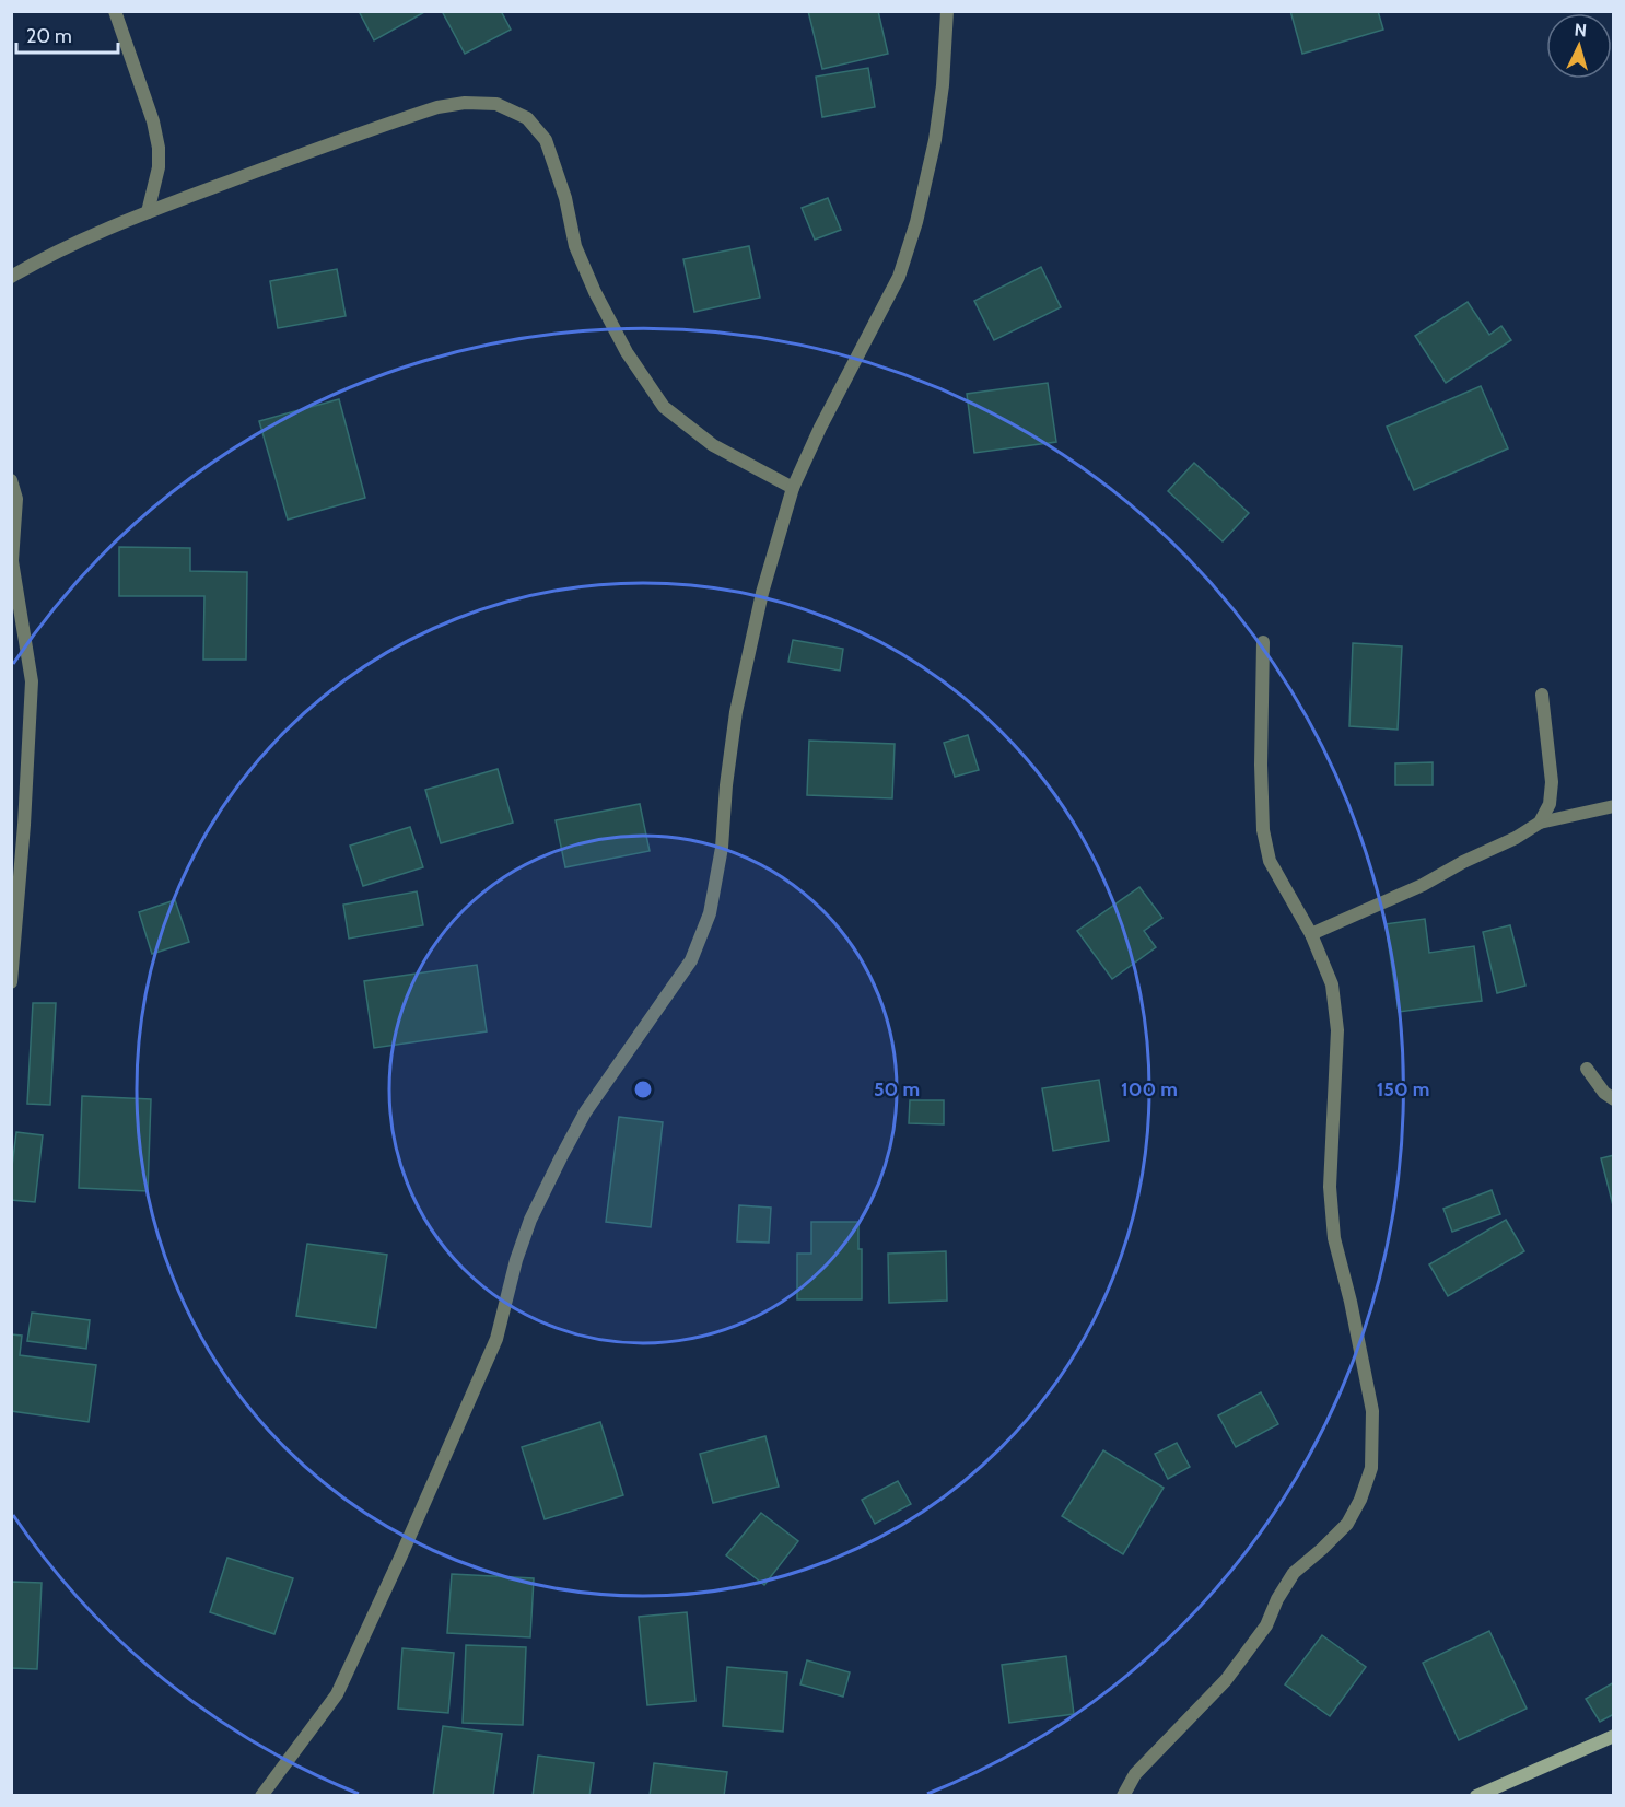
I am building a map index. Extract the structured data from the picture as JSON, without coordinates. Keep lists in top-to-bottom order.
{
  "scale_bar": "20 m",
  "north": "top",
  "rings": ["50 m", "100 m", "150 m"]
}
